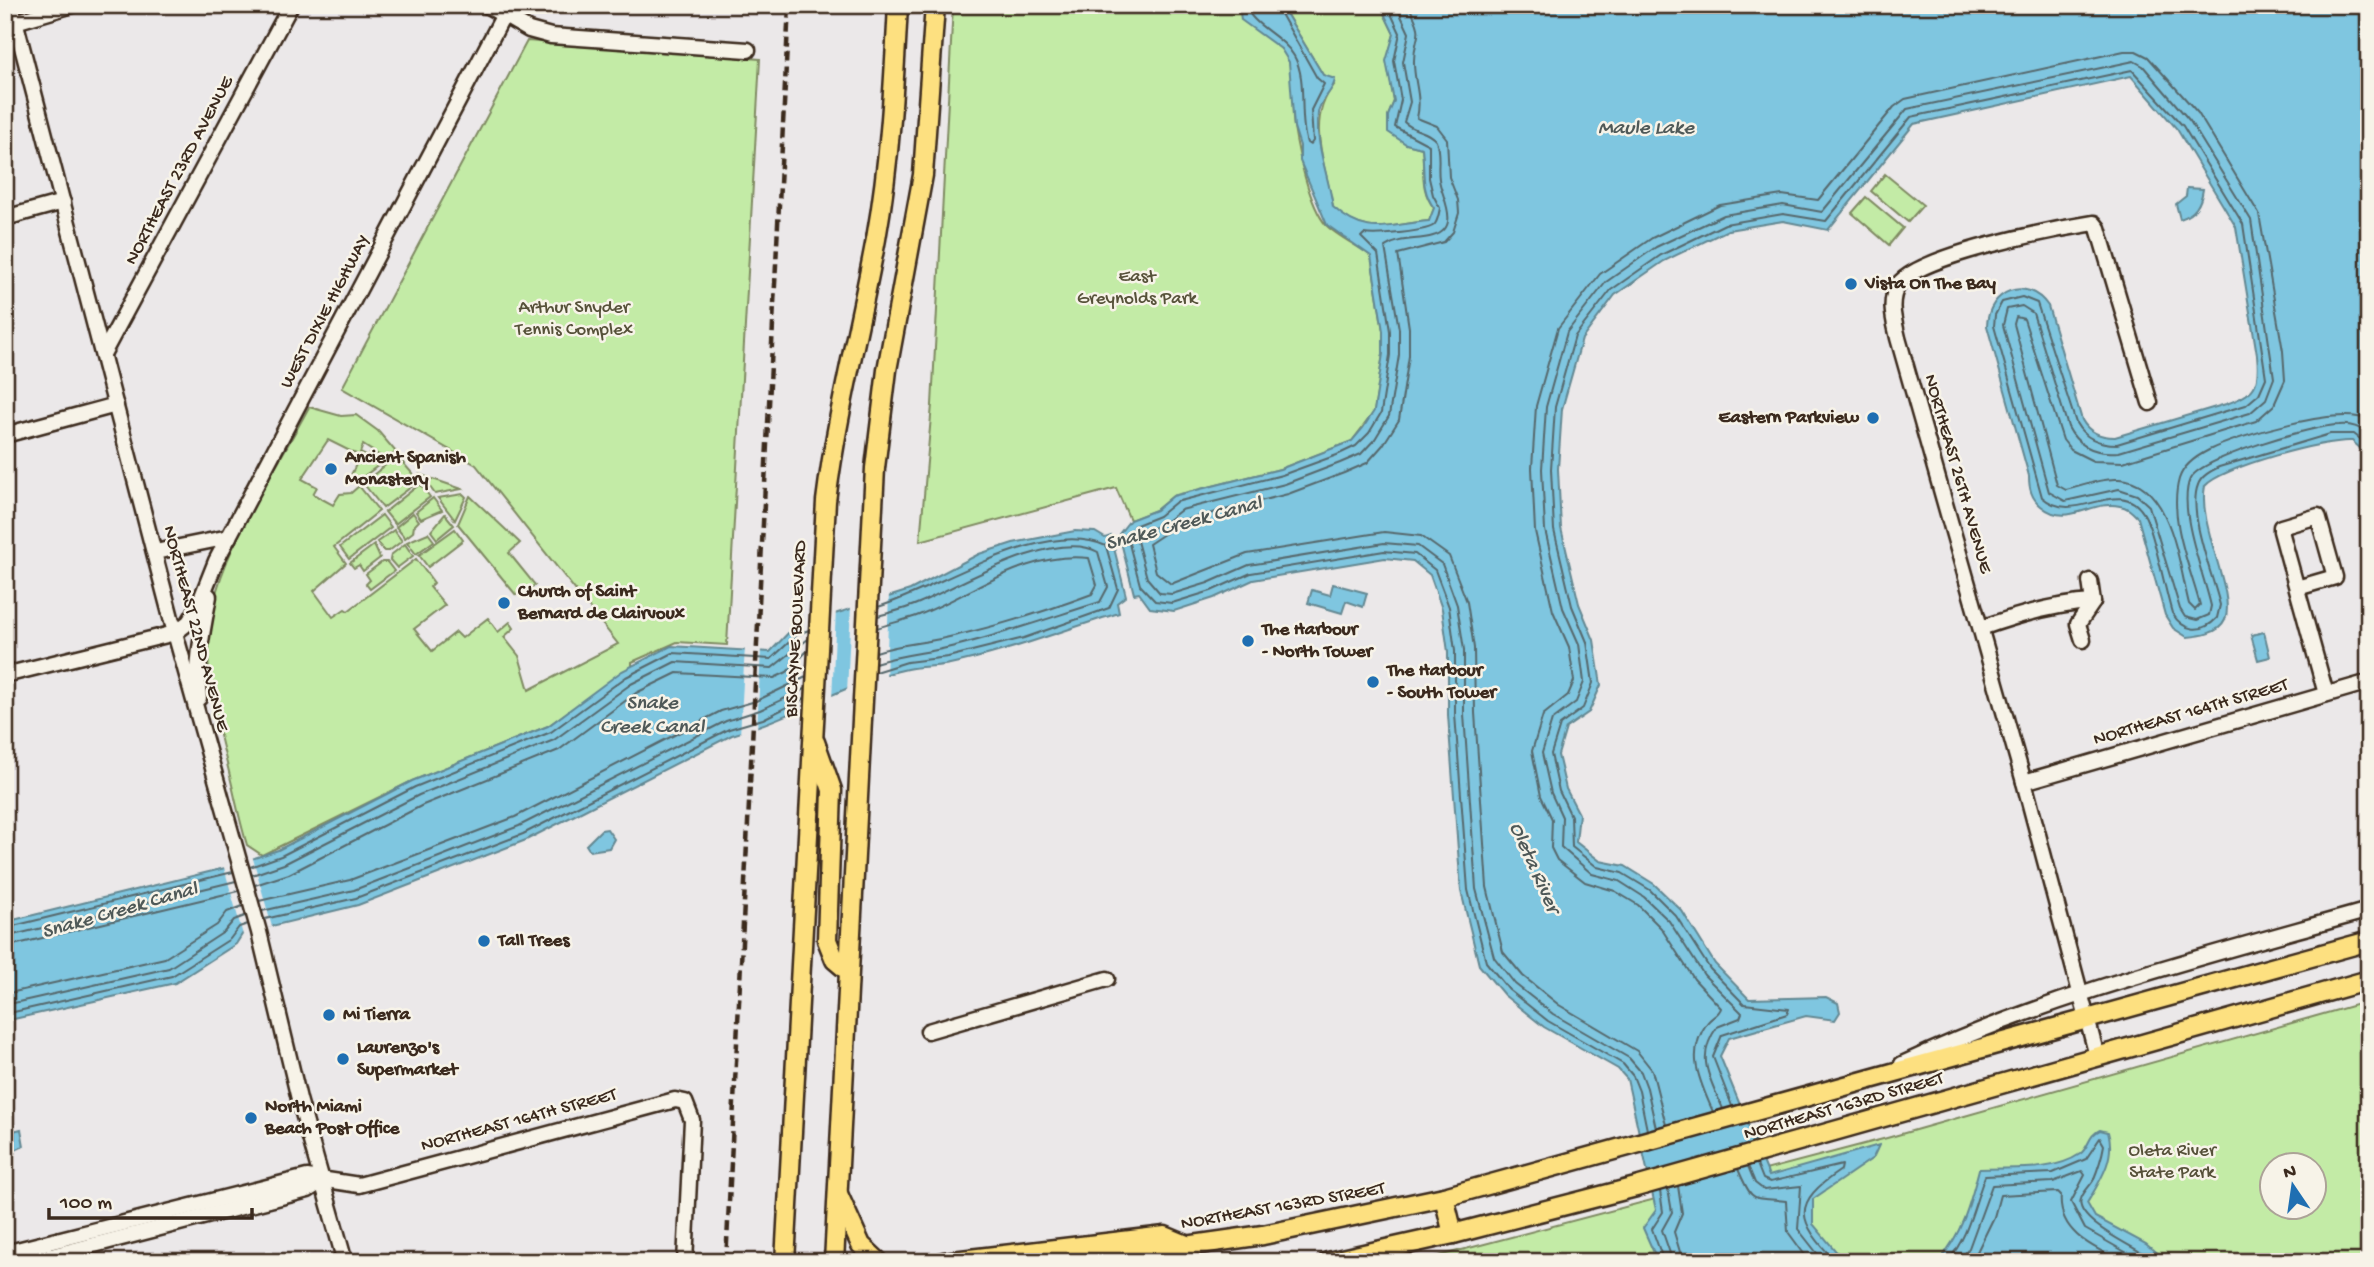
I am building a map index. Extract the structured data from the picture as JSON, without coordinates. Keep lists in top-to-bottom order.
{
  "streets": {
    "main road": ["BISCAYNE BOULEVARD", "NORTHEAST 163RD STREET"],
    "street": [
      "NORTHEAST 23RD AVENUE",
      "WEST DIXIE HIGHWAY",
      "NORTHEAST 26TH AVENUE",
      "NORTHEAST 22ND AVENUE",
      "NORTHEAST 164TH STREET"
    ]
  },
  "crossings": [
    ["NORTHEAST 23RD AVENUE", "NORTHEAST 22ND AVENUE"],
    ["WEST DIXIE HIGHWAY", "NORTHEAST 22ND AVENUE"],
    ["NORTHEAST 26TH AVENUE", "NORTHEAST 164TH STREET"],
    ["NORTHEAST 26TH AVENUE", "NORTHEAST 163RD STREET"],
    ["NORTHEAST 22ND AVENUE", "NORTHEAST 164TH STREET"]
  ],
  "water": ["Maule Lake", "Snake Creek Canal", "Oleta River"],
  "parks": ["East Greynolds Park", "Arthur Snyder Tennis Complex", "Oleta River State Park"],
  "places": [
    "Vista On The Bay",
    "Eastern Parkview",
    "Ancient Spanish Monastery",
    "Church of Saint Bernard de Clairvoux",
    "The Harbour - North Tower",
    "The Harbour - South Tower",
    "Tall Trees",
    "Mi Tierra",
    "Laurenzo's Supermarket",
    "North Miami Beach Post Office"
  ],
  "scale_bar": "100 m",
  "north": "top"
}
